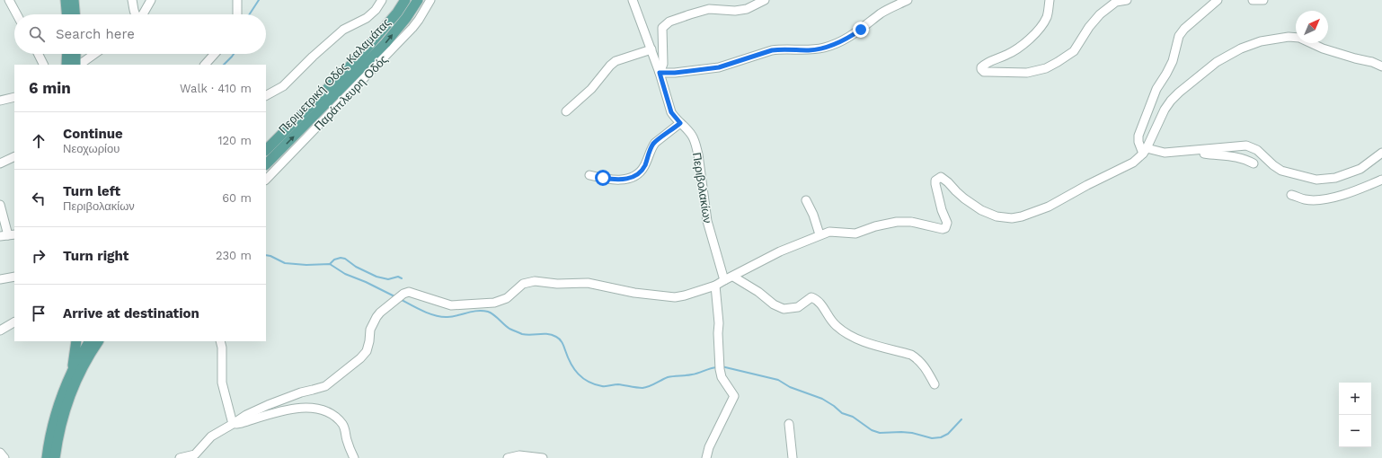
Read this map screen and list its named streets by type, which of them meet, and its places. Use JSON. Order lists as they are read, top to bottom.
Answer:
{
  "streets": {
    "main road": ["Περιμετρική Οδός Καλαμάτας"],
    "street": ["Παράπλευρη Οδός", "Περιβολακίων"]
  },
  "north": "top right",
  "page": {
    "search": "Search here",
    "heading": ["6 min", "Walk · 410 m"],
    "list": [
      ["Continue", "Νεοχωρίου", "120 m"],
      ["Turn left", "Περιβολακίων", "60 m"],
      ["Turn right", "230 m"],
      "Arrive at destination"
    ],
    "map_buttons": ["+", "−"]
  }
}
